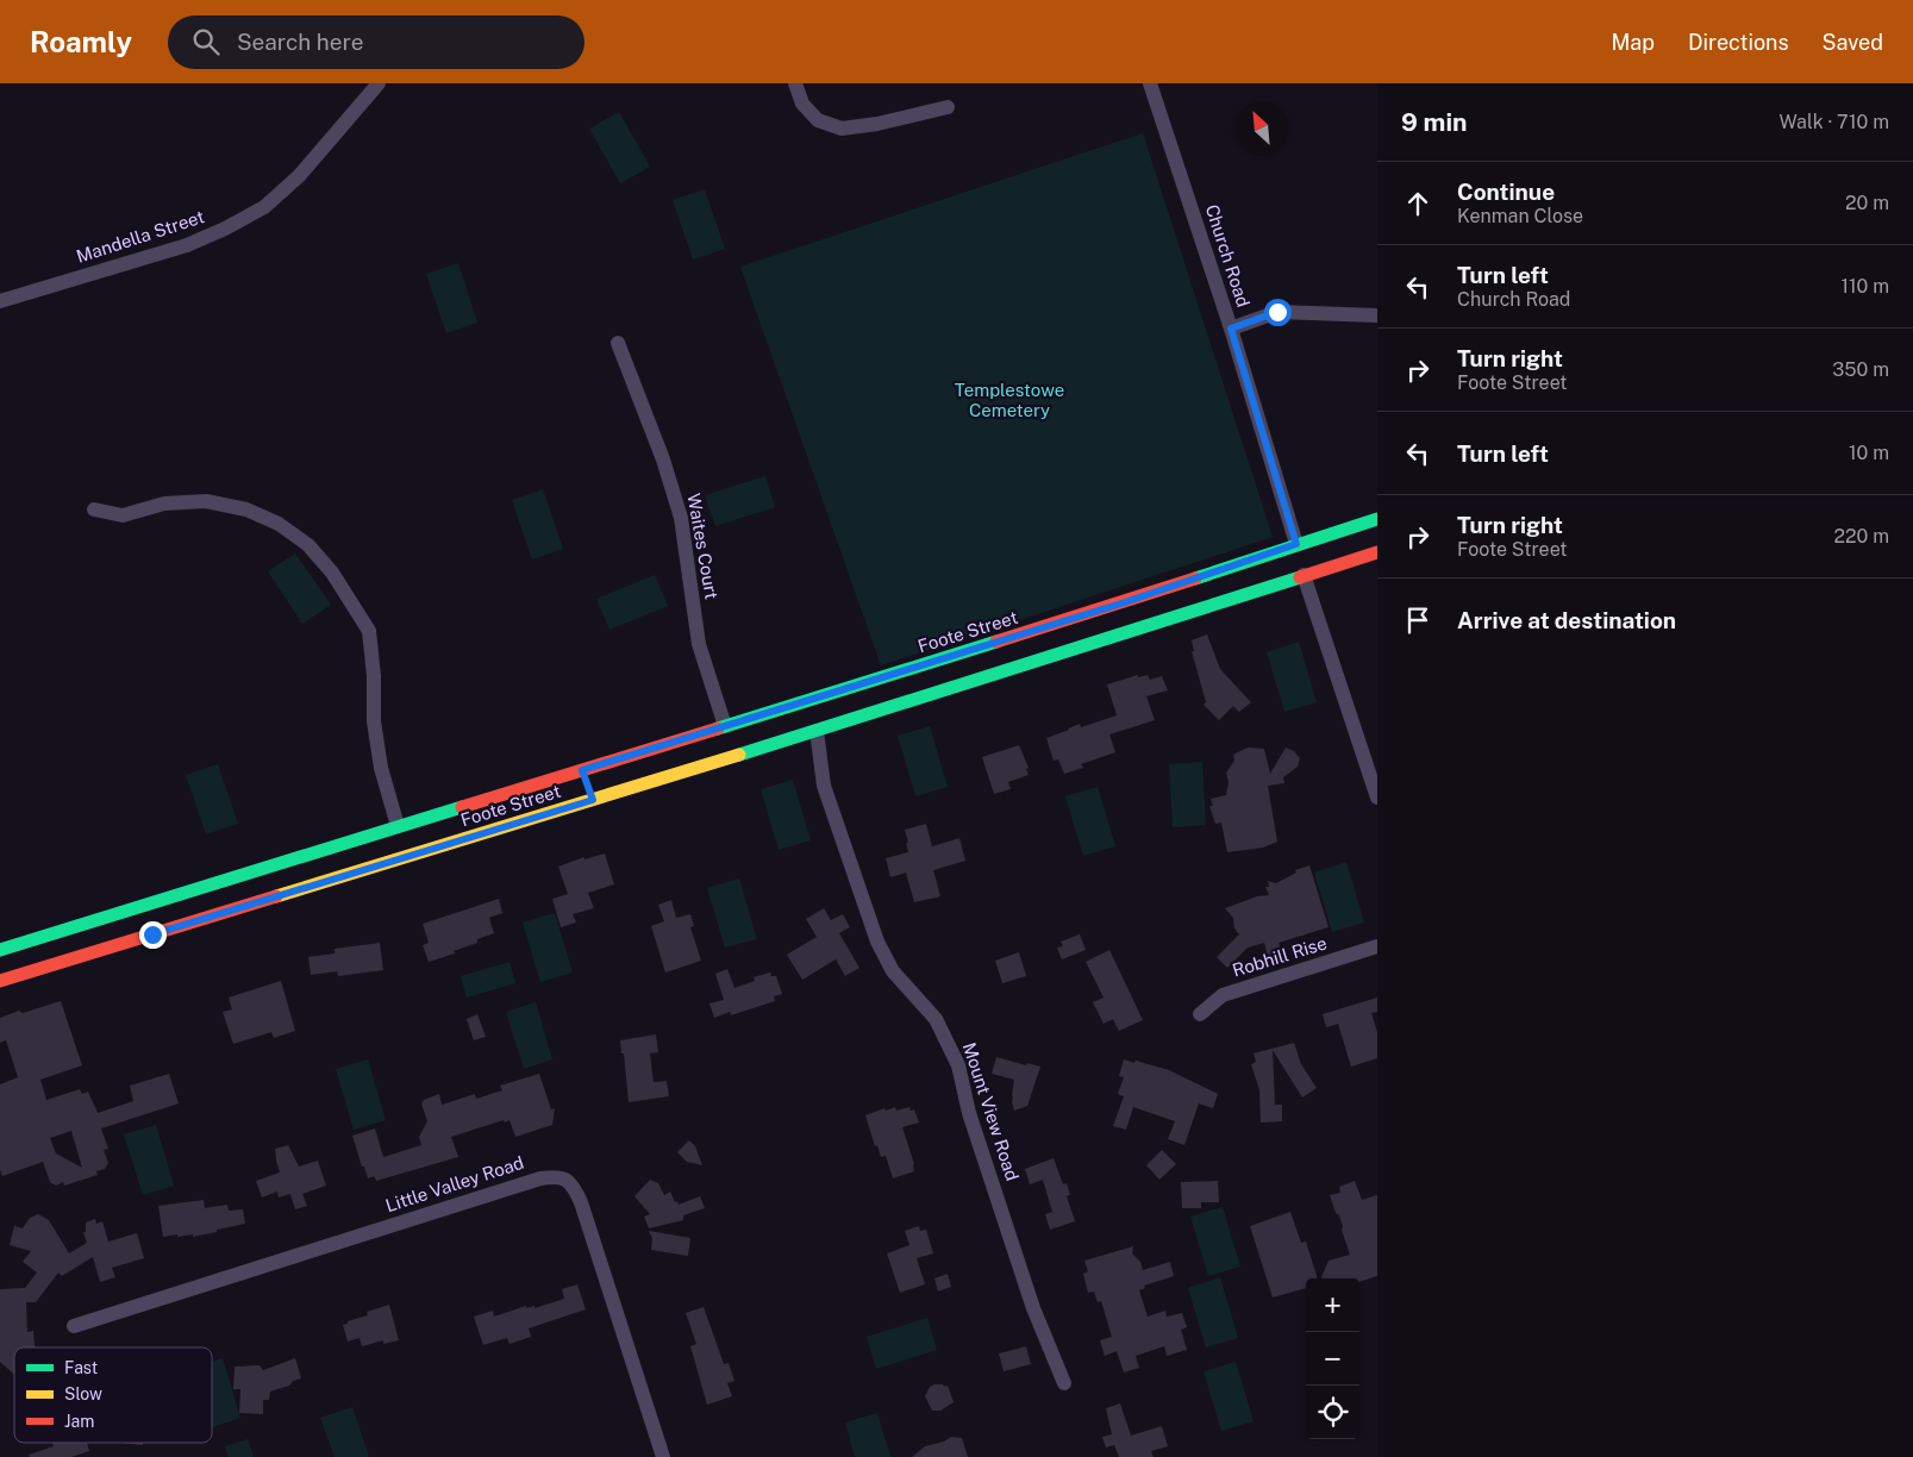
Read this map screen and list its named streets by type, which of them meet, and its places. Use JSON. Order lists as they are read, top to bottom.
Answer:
{
  "streets": {
    "main road": ["Foote Street"],
    "street": [
      "Mandella Street",
      "Church Road",
      "Waites Court",
      "Robhill Rise",
      "Mount View Road",
      "Little Valley Road"
    ]
  },
  "crossings": [
    ["Church Road", "Foote Street"],
    ["Waites Court", "Foote Street"],
    ["Foote Street", "Mount View Road"]
  ],
  "parks": ["Templestowe Cemetery"],
  "legend": ["Fast", "Slow", "Jam"],
  "north": "top left",
  "page": {
    "header": "Roamly",
    "search": "Search here",
    "nav": ["Map", "Directions", "Saved"],
    "heading": ["9 min", "Walk · 710 m"],
    "list": [
      ["Continue", "Kenman Close", "20 m"],
      ["Turn left", "Church Road", "110 m"],
      ["Turn right", "Foote Street", "350 m"],
      ["Turn left", "10 m"],
      ["Turn right", "Foote Street", "220 m"],
      "Arrive at destination"
    ],
    "map_buttons": ["+", "−"]
  }
}
